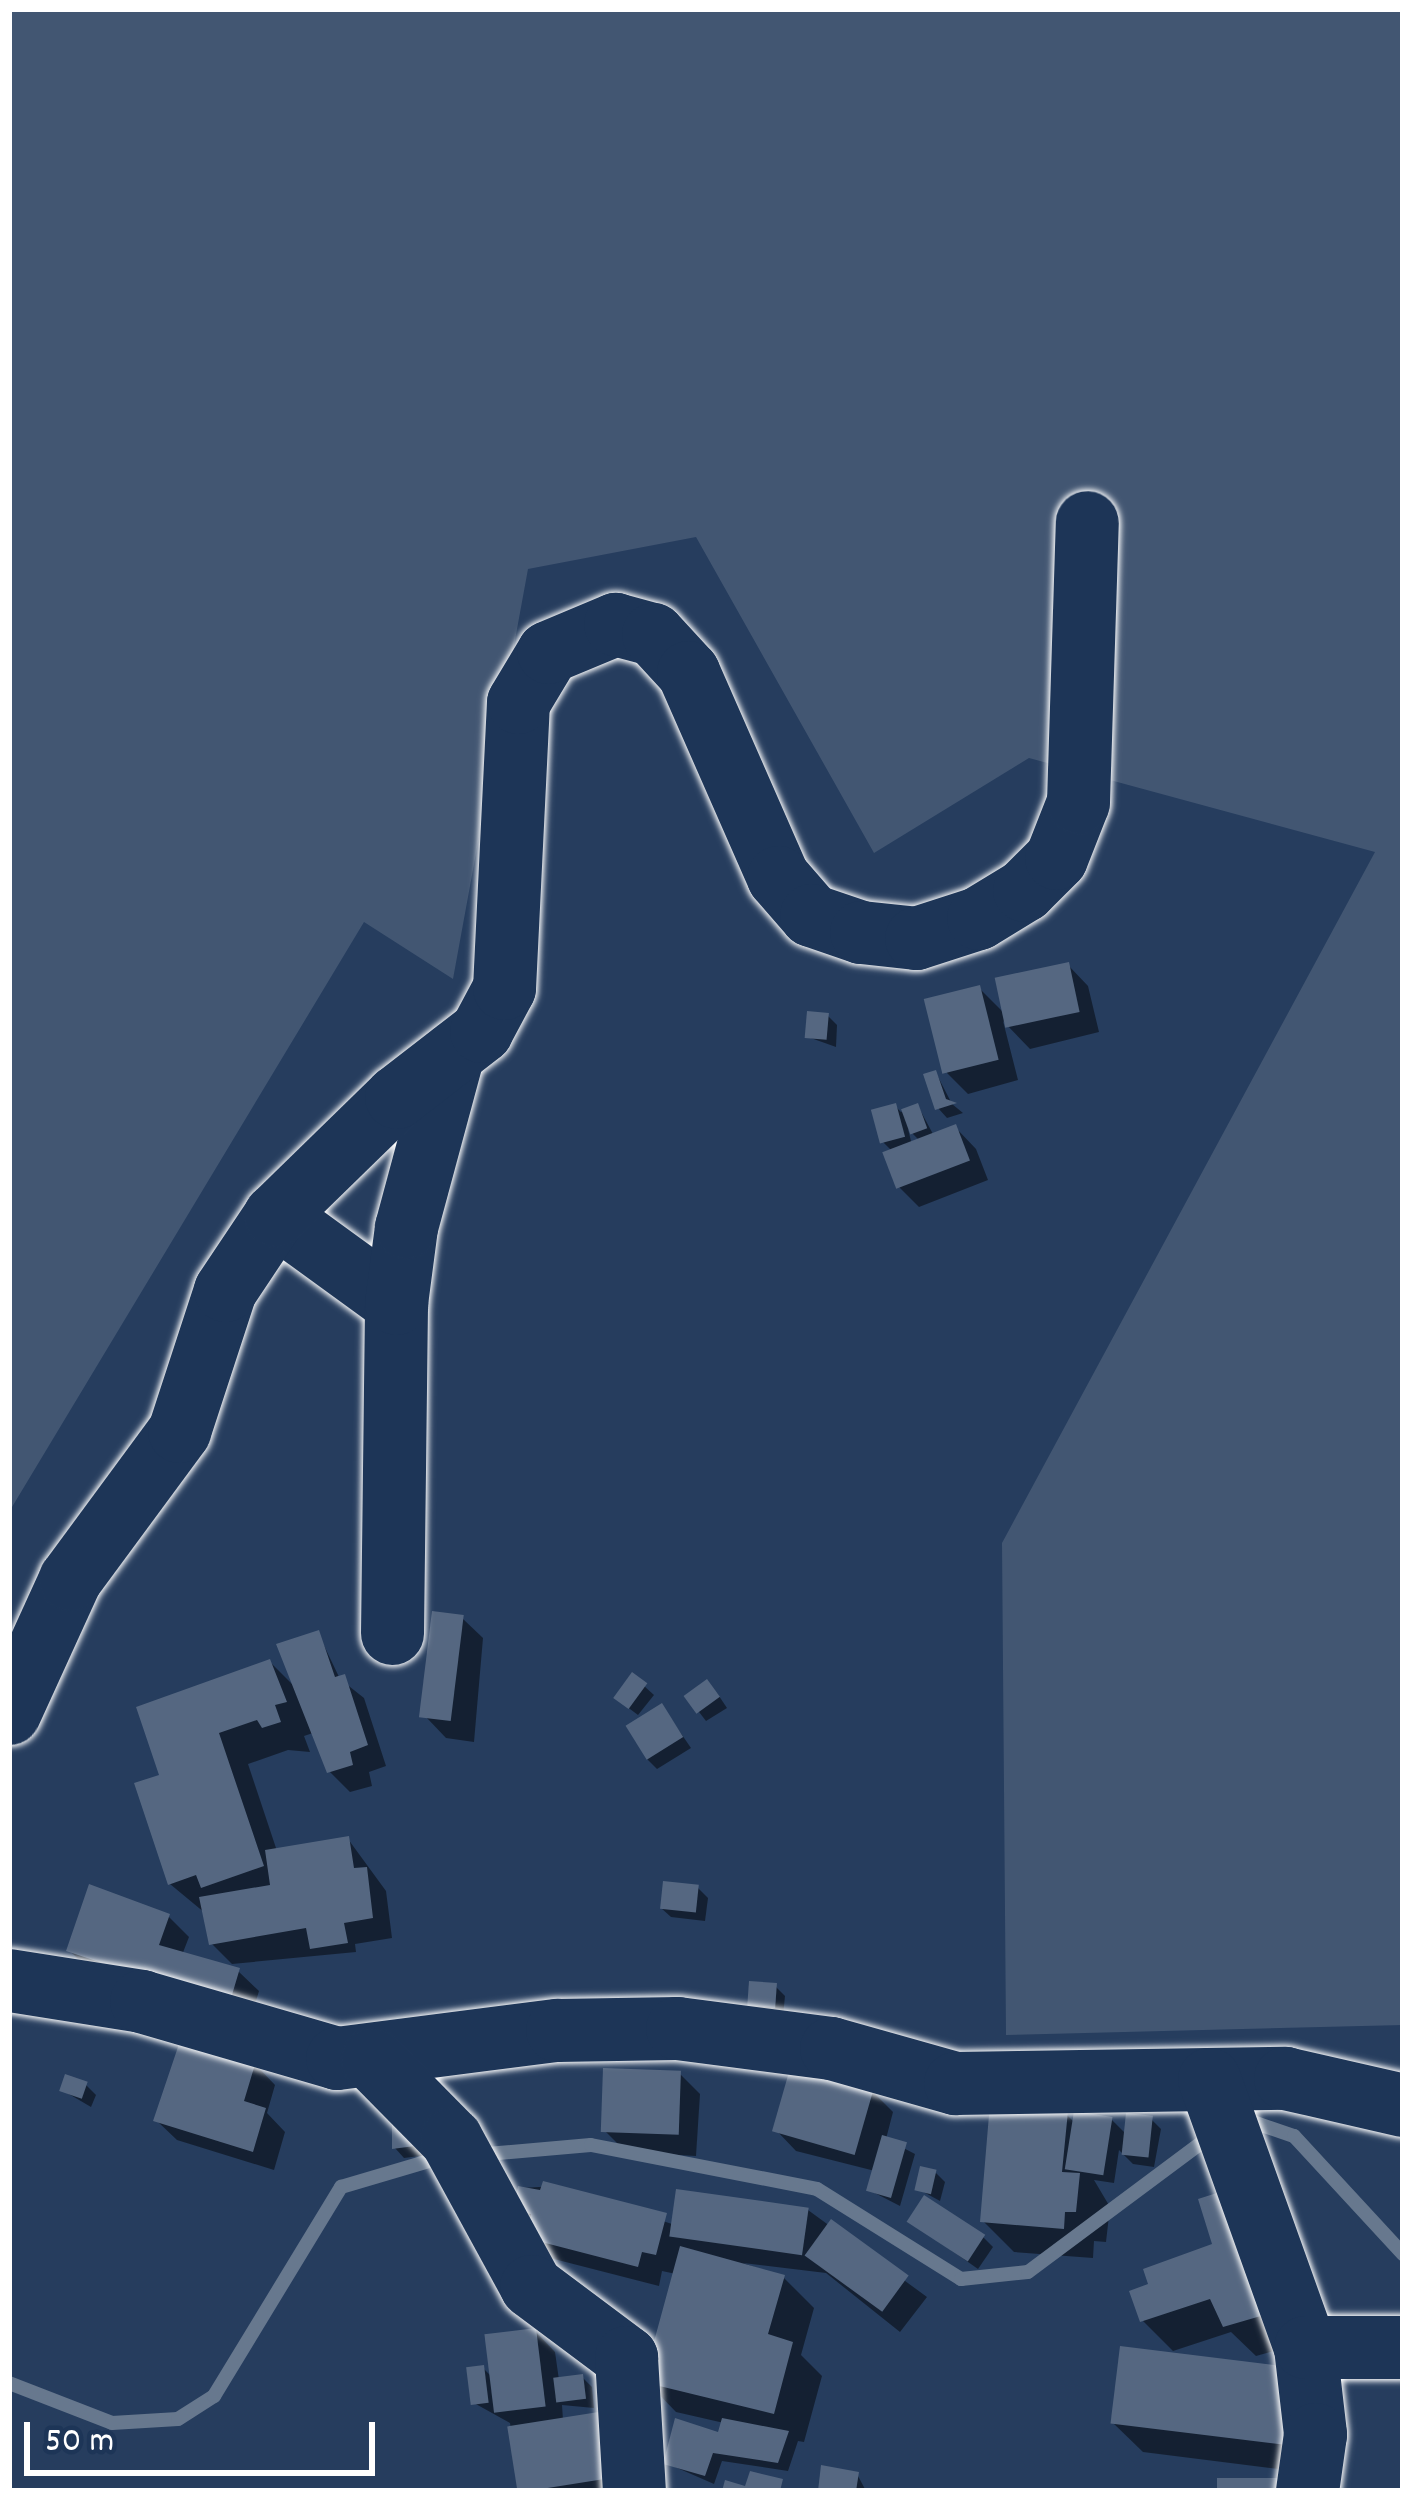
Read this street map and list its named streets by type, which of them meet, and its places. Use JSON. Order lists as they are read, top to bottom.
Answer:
{
  "scale_bar": "50 m"
}
